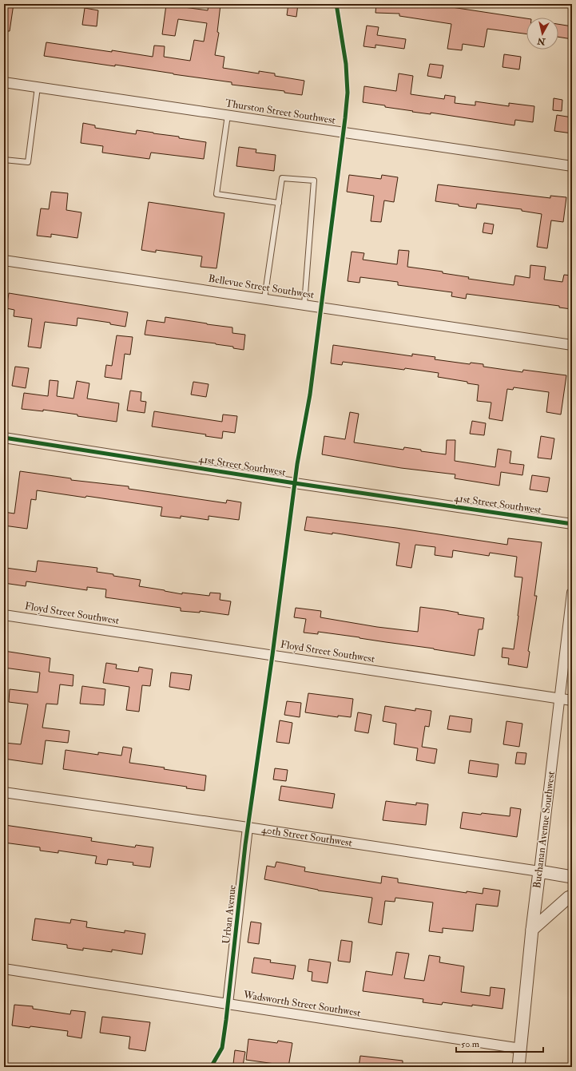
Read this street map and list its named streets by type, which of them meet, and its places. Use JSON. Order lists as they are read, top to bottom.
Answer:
{
  "streets": {
    "street": [
      "Thurston Street Southwest",
      "Bellevue Street Southwest",
      "41st Street Southwest",
      "Floyd Street Southwest",
      "Buchanan Avenue Southwest",
      "40th Street Southwest",
      "Urban Avenue",
      "Wadsworth Street Southwest"
    ]
  },
  "crossings": [
    ["Floyd Street Southwest", "Buchanan Avenue Southwest"],
    ["Buchanan Avenue Southwest", "40th Street Southwest"],
    ["Buchanan Avenue Southwest", "Wadsworth Street Southwest"],
    ["40th Street Southwest", "Urban Avenue"],
    ["Urban Avenue", "Wadsworth Street Southwest"]
  ],
  "scale_bar": "50 m",
  "north": "bottom"
}
